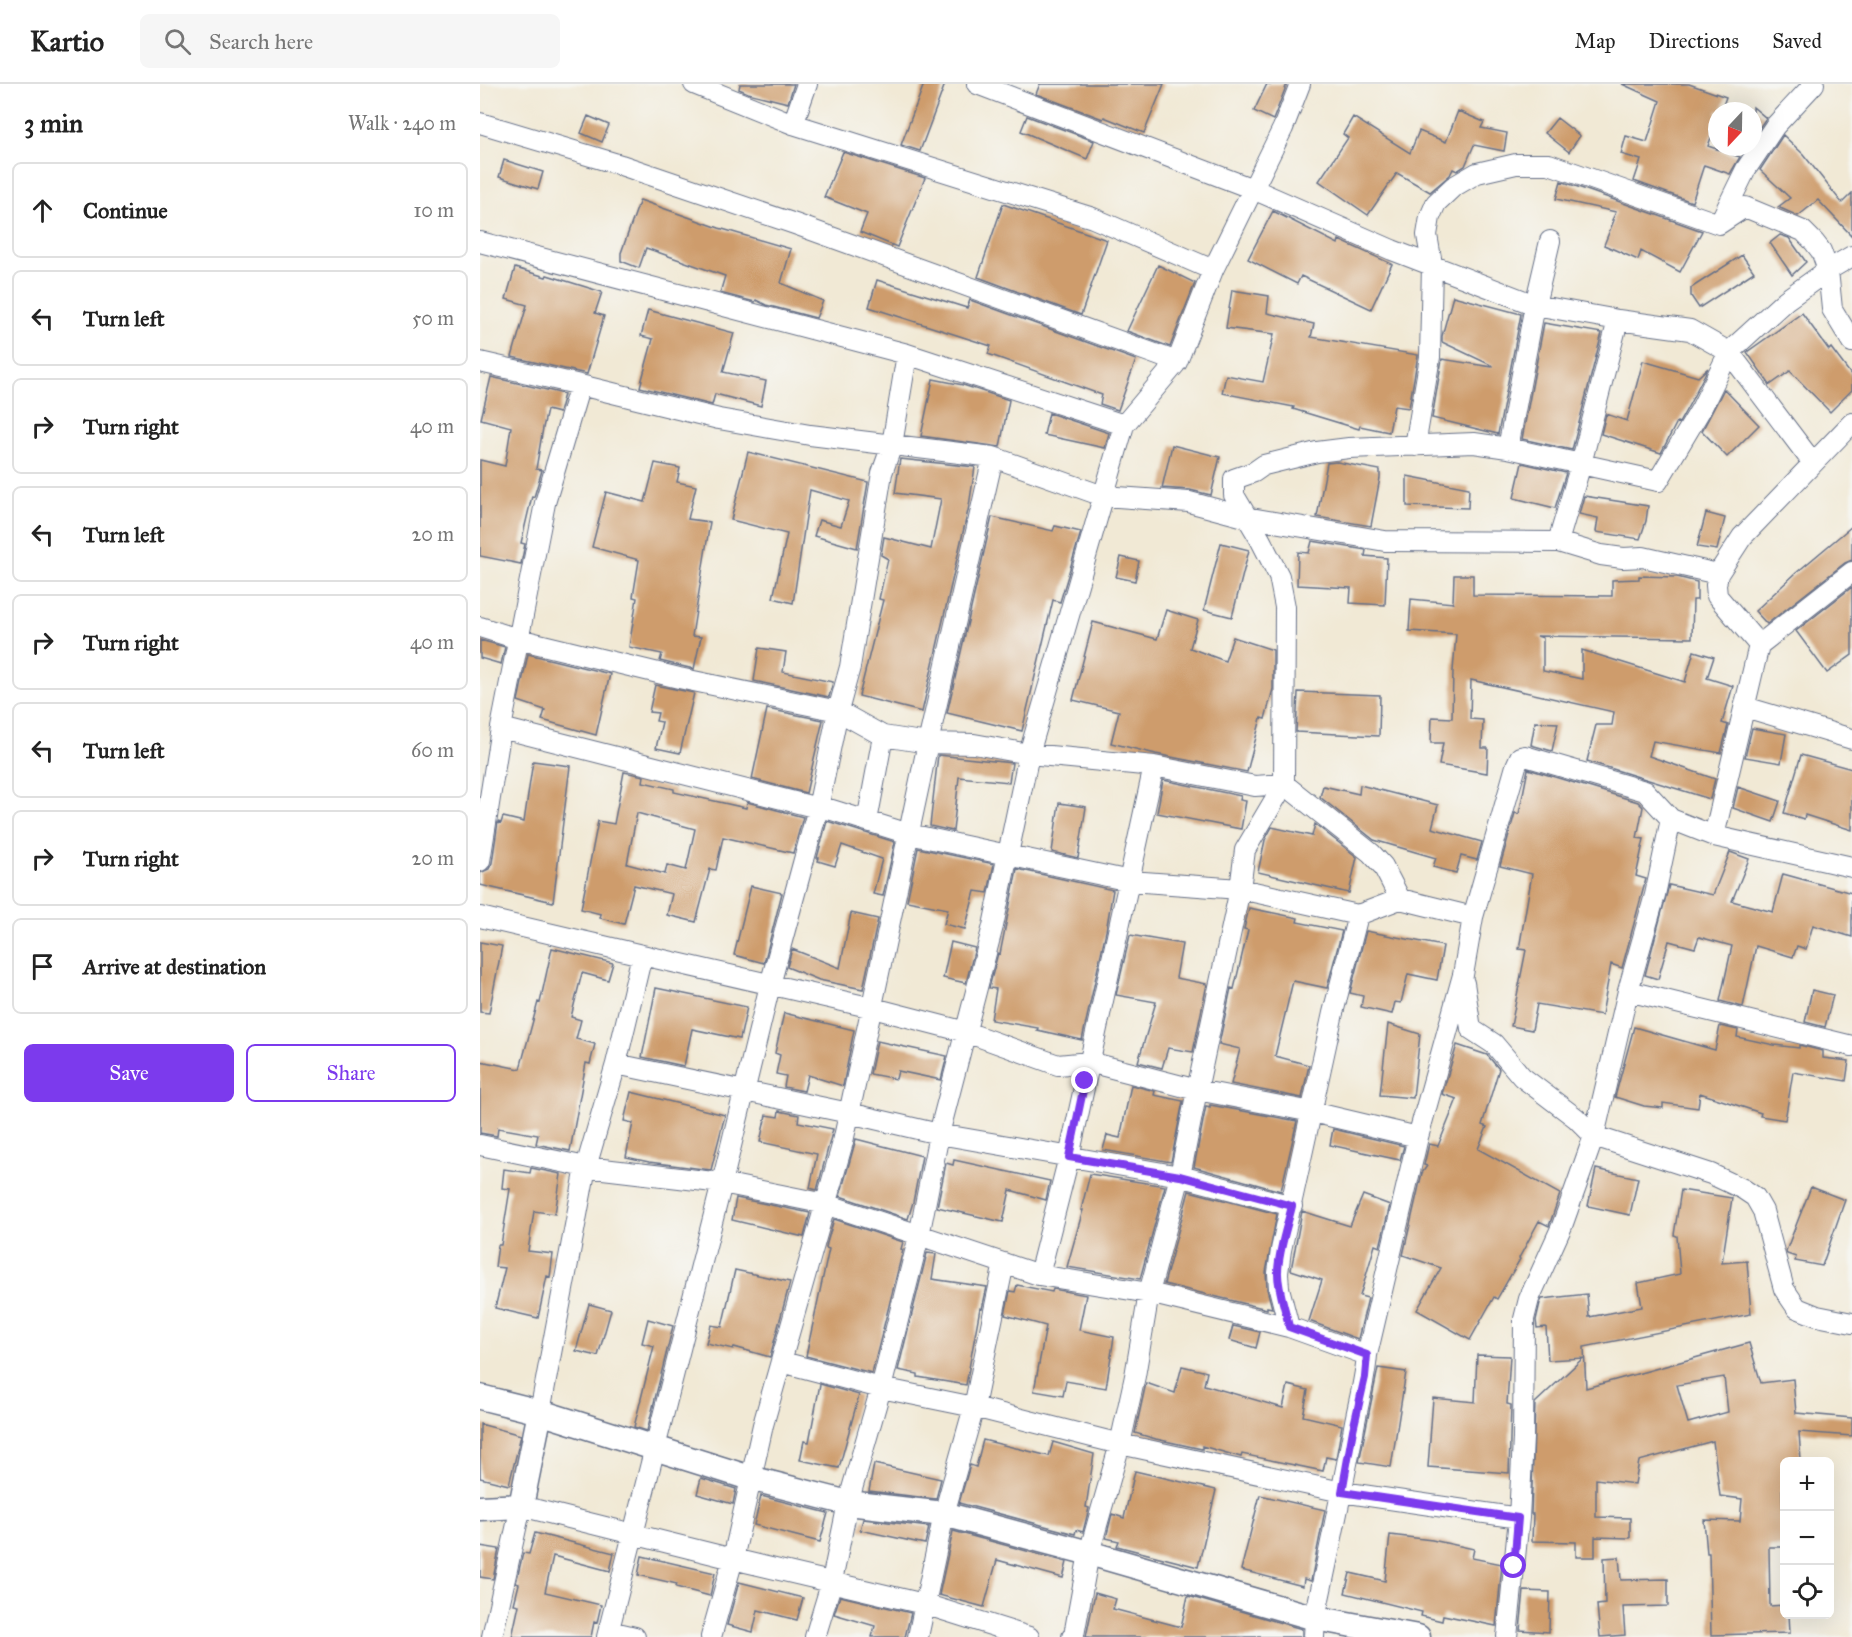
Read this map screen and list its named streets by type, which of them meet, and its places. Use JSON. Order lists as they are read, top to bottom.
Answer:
{
  "north": "bottom",
  "page": {
    "header": "Kartio",
    "search": "Search here",
    "nav": ["Map", "Directions", "Saved"],
    "heading": ["3 min", "Walk · 240 m"],
    "list": [
      ["Continue", "10 m"],
      ["Turn left", "50 m"],
      ["Turn right", "40 m"],
      ["Turn left", "20 m"],
      ["Turn right", "40 m"],
      ["Turn left", "60 m"],
      ["Turn right", "20 m"],
      "Arrive at destination"
    ],
    "buttons": ["Save", "Share"],
    "map_buttons": ["+", "−"]
  }
}
